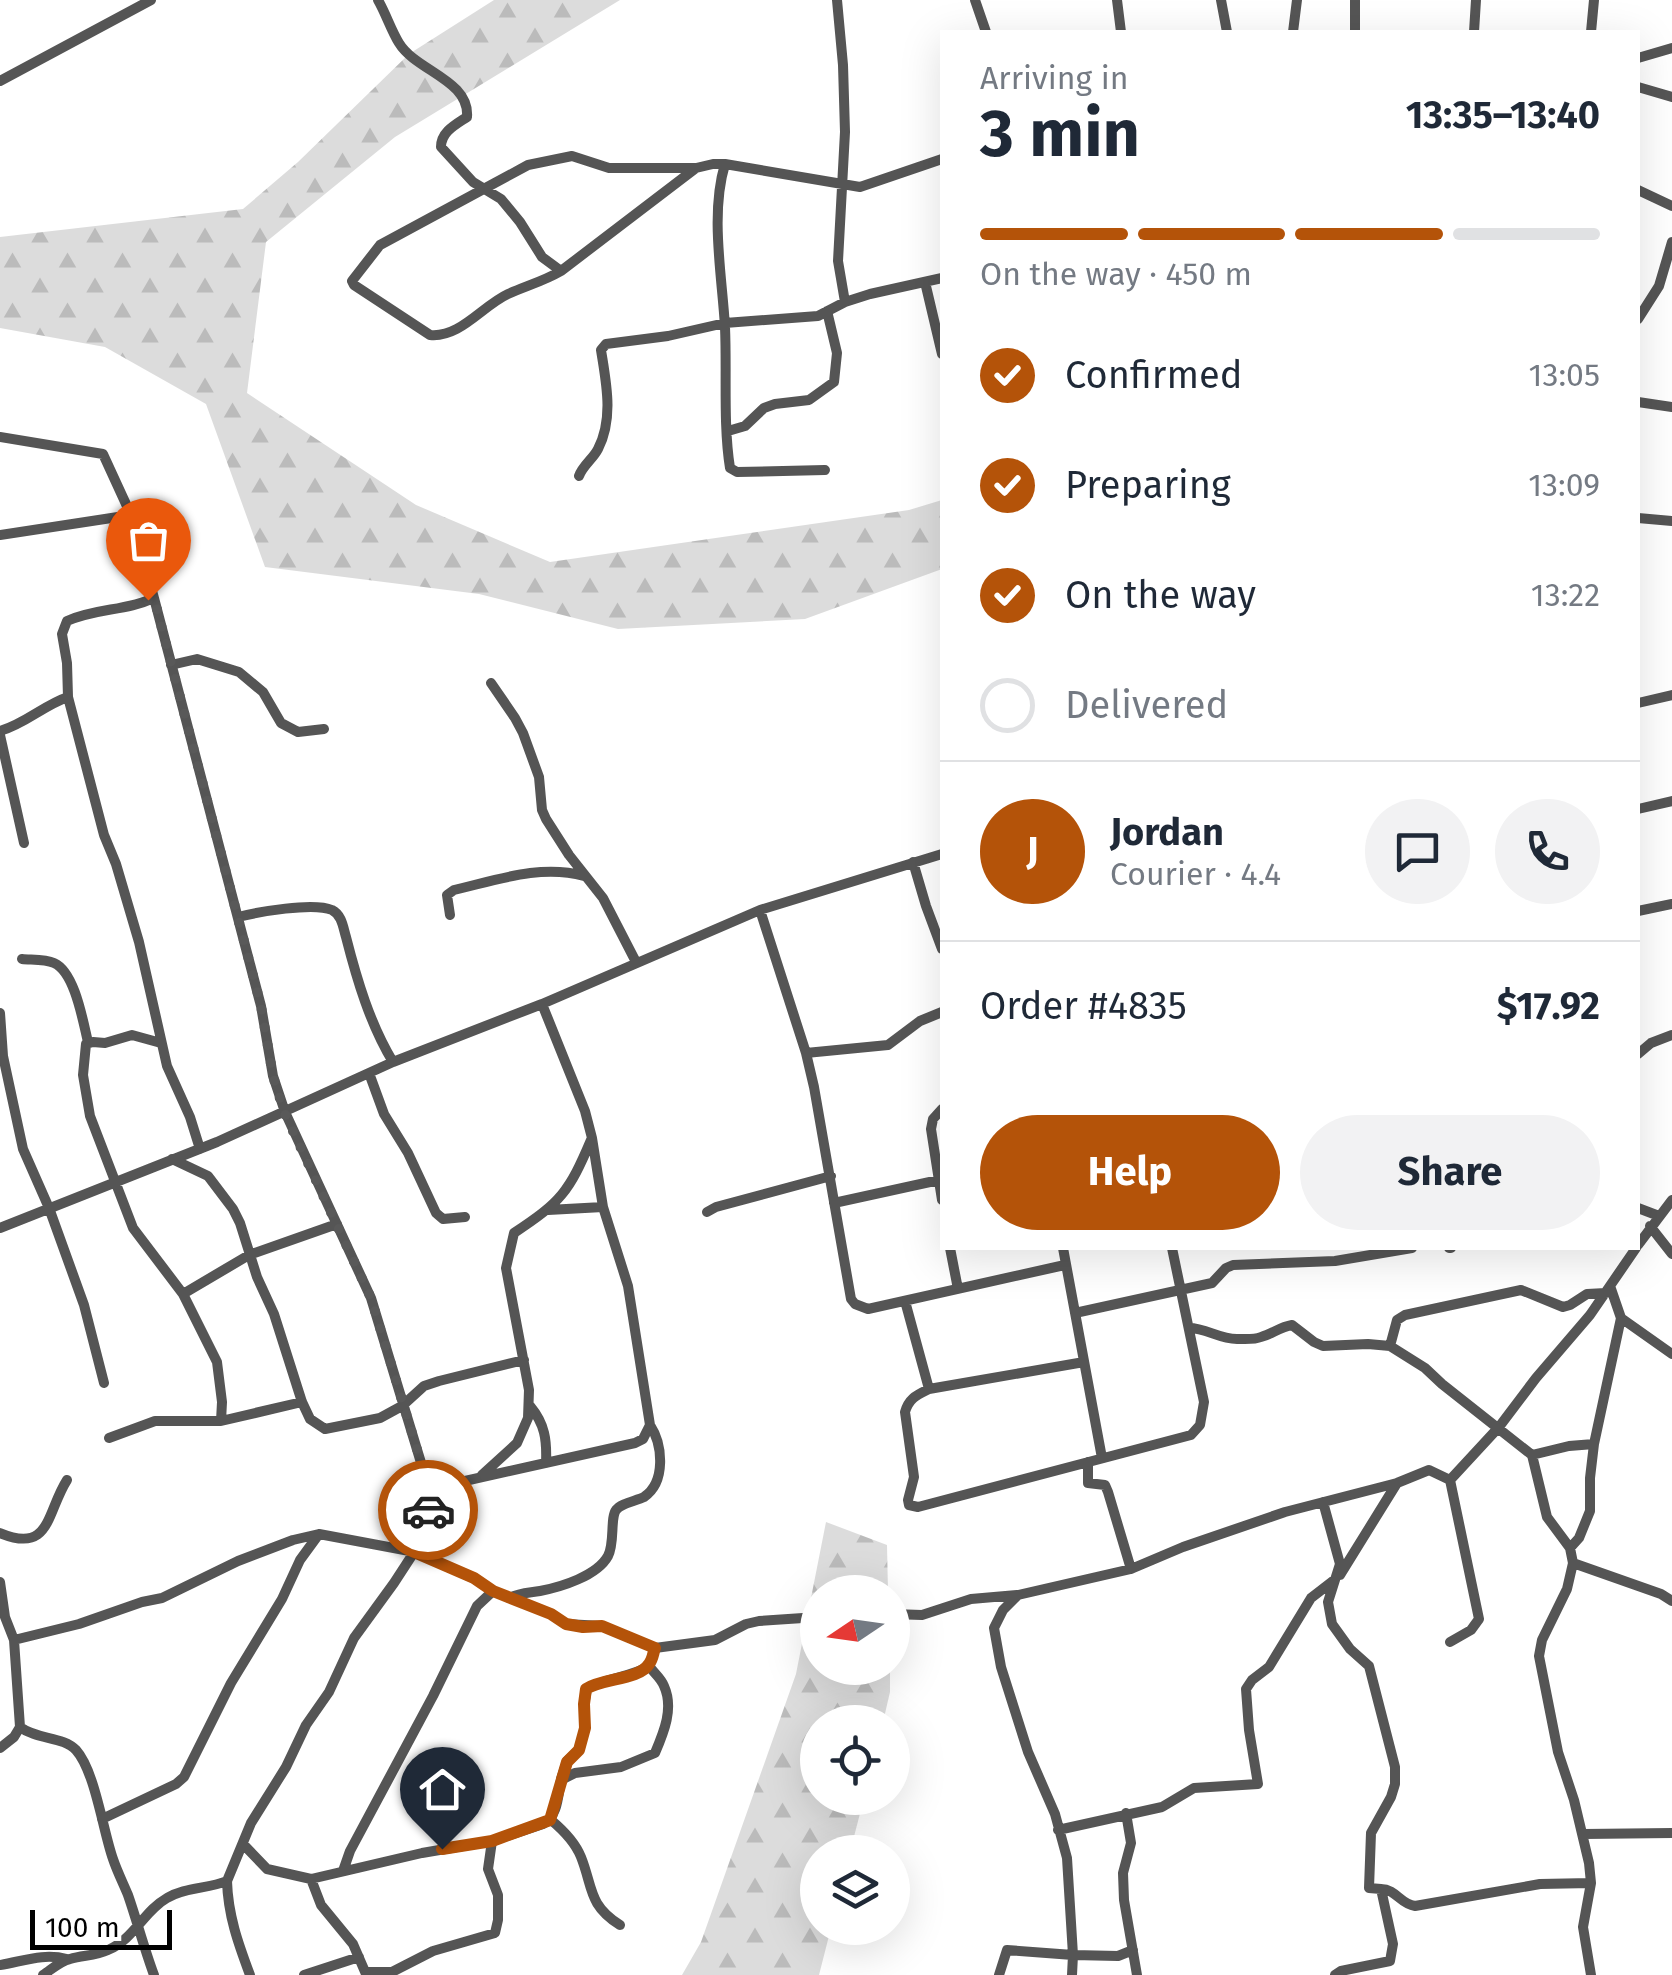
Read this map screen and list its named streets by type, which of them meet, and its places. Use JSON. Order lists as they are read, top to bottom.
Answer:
{
  "scale_bar": "100 m",
  "north": "left",
  "page": {
    "heading": ["3 min", "Arriving in", "13:35–13:40"],
    "panel": [
      "Jordan",
      "Courier · 4.4",
      "Order #4835",
      "$17.92"
    ],
    "bar": "On the way · 450 m",
    "list": [
      ["Confirmed", "13:05"],
      ["Preparing", "13:09"],
      ["On the way", "13:22"],
      "Delivered"
    ],
    "round": "J",
    "buttons": ["Help", "Share"],
    "scale": "100 m"
  }
}
